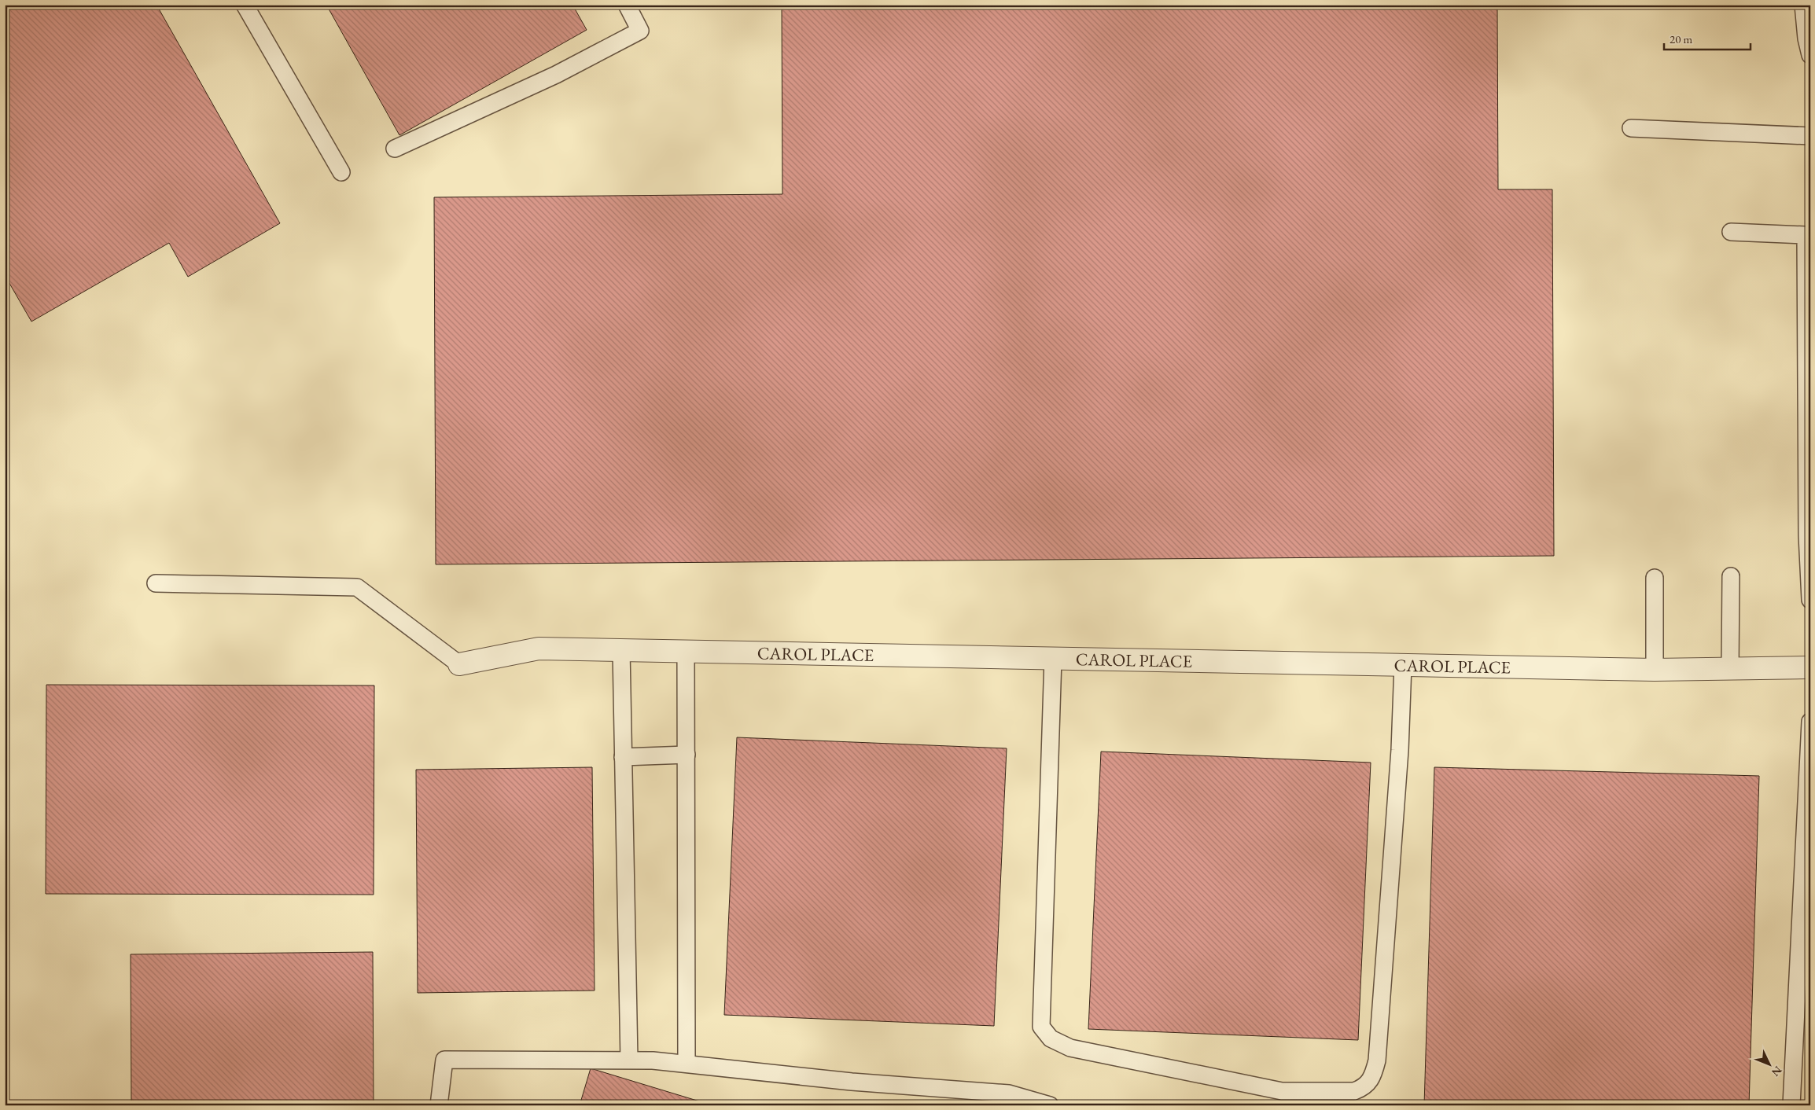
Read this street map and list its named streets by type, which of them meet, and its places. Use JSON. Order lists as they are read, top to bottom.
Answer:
{
  "streets": {
    "street": ["CAROL PLACE"]
  },
  "scale_bar": "20 m",
  "north": "bottom right"
}
